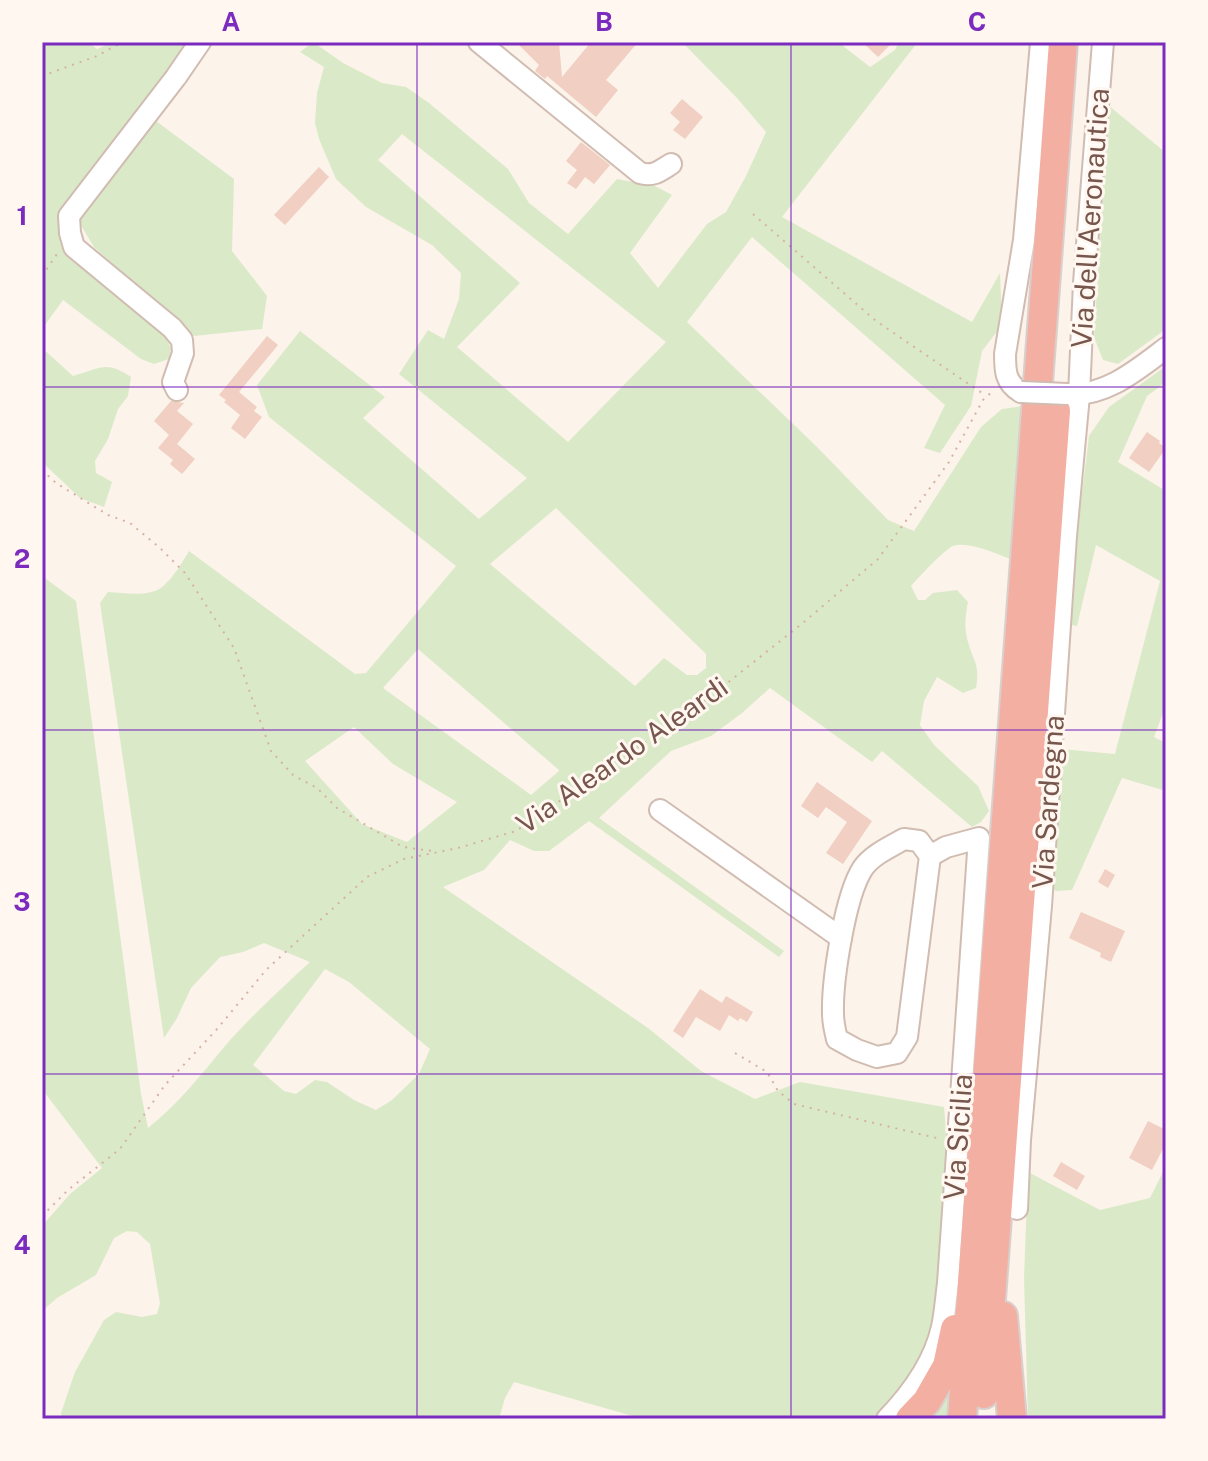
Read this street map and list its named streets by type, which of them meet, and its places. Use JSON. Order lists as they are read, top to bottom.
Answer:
{
  "streets": {
    "street": ["Via dell'Aeronautica", "Via Sardegna", "Via Sicilia"],
    "path": ["Via Aleardo Aleardi"]
  },
  "crossings": [
    ["Via dell'Aeronautica", "Via Sardegna"]
  ],
  "grid": {
    "columns": ["A", "B", "C"],
    "rows": [
      "1",
      "2",
      "3",
      "4"
    ]
  }
}
